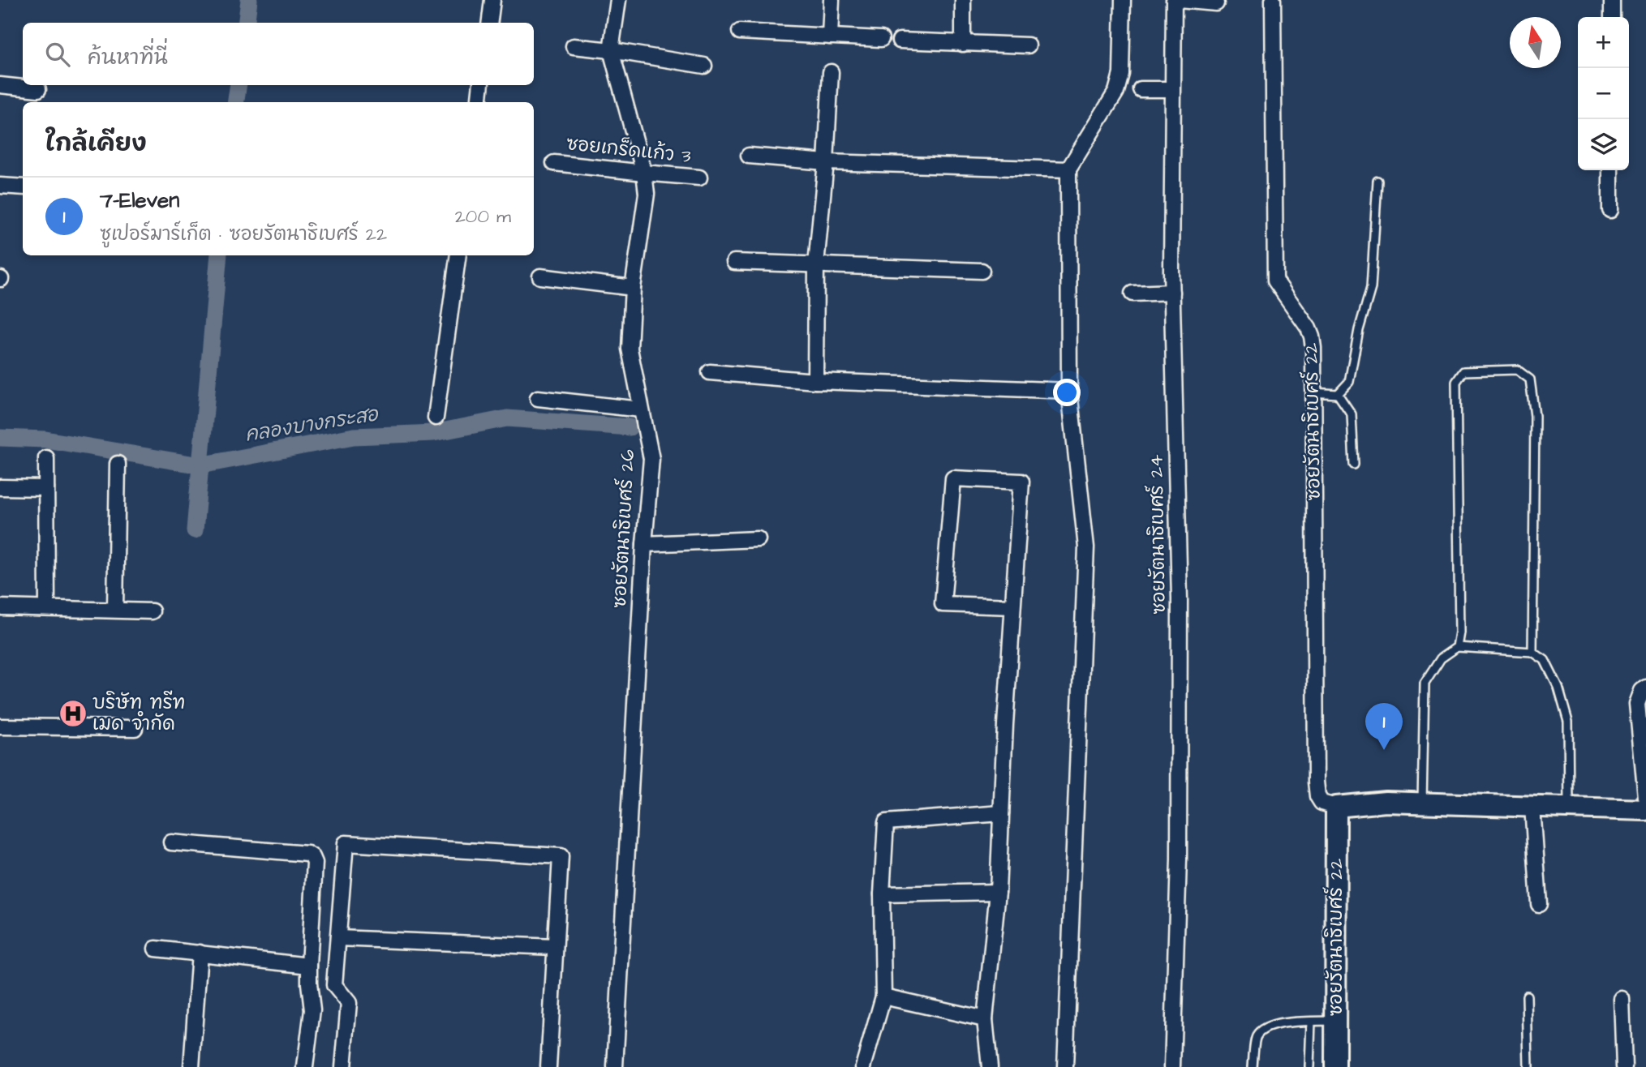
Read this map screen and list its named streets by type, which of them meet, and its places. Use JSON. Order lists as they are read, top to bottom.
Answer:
{
  "streets": {
    "street": [
      "ซอยเกร็ดแก้ว 3",
      "ซอยรัตนาธิเบศร์ 22",
      "ซอยรัตนาธิเบศร์ 26",
      "ซอยรัตนาธิเบศร์ 24"
    ]
  },
  "crossings": [
    ["ซอยเกร็ดแก้ว 3", "ซอยรัตนาธิเบศร์ 26"]
  ],
  "water": ["คลองบางกระสอ"],
  "places": {
    "hospital": ["บริษัท ทรีท เมด จำกัด"]
  },
  "north": "top",
  "page": {
    "map_buttons": ["+", "−"],
    "search": "ค้นหาที่นี่",
    "heading": "ใกล้เคียง",
    "list": [
      {
        "mark": "1",
        "name": "7-Eleven",
        "note": "ซูเปอร์มาร์เก็ต · ซอยรัตนาธิเบศร์ 22",
        "value": "200 m"
      }
    ],
    "pins": "1"
  }
}
